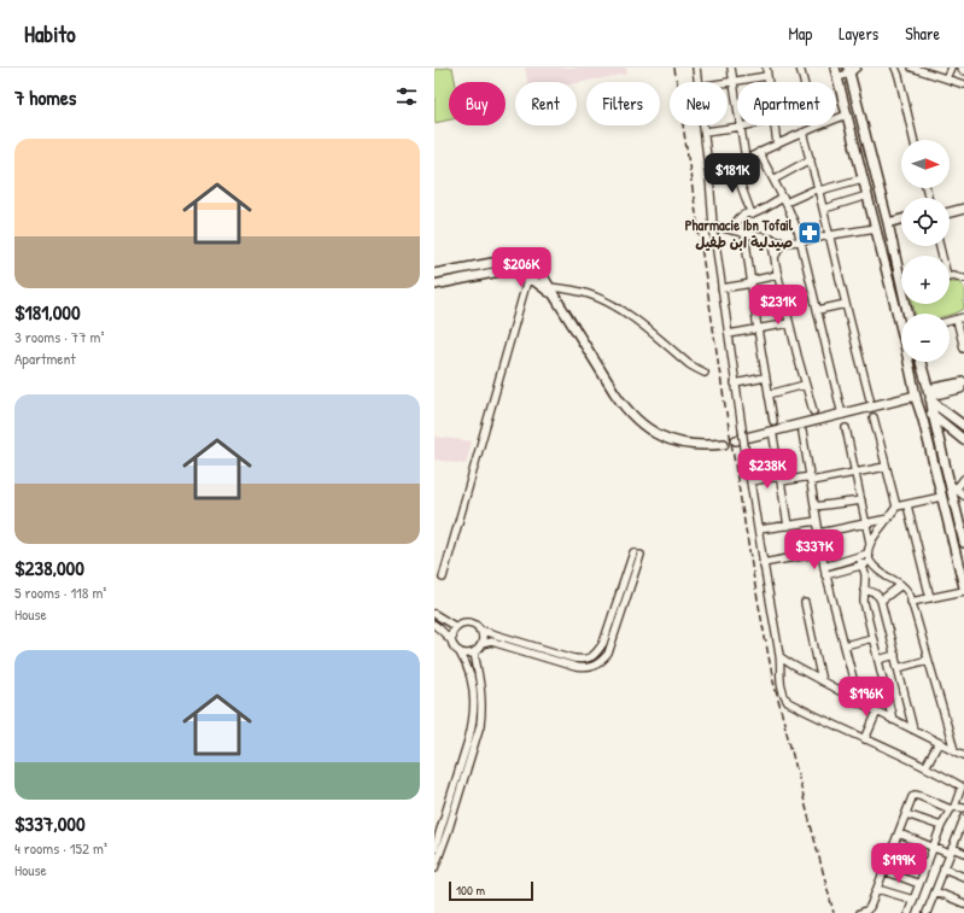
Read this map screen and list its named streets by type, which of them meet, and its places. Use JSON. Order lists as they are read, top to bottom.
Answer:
{
  "places": {
    "pharmacy": ["Pharmacie Ibn Tofail صيدلية ابن طفيل"]
  },
  "scale_bar": "100 m",
  "north": "right",
  "page": {
    "header": "Habito",
    "nav": ["Map", "Layers", "Share"],
    "heading": "7 homes",
    "chip": [
      "Buy",
      "Rent",
      "Filters",
      "New",
      "Apartment"
    ],
    "list": [
      {
        "name": "$181,000",
        "note": "3 rooms · 77 m² · Apartment"
      },
      {
        "name": "$238,000",
        "note": "5 rooms · 118 m² · House"
      },
      {
        "name": "$337,000",
        "note": "4 rooms · 152 m² · House"
      }
    ],
    "map_buttons": ["+", "−"],
    "price": [
      "$181K",
      "$206K",
      "$231K",
      "$238K",
      "$337K",
      "$196K",
      "$199K"
    ],
    "scale": "100 m"
  }
}
